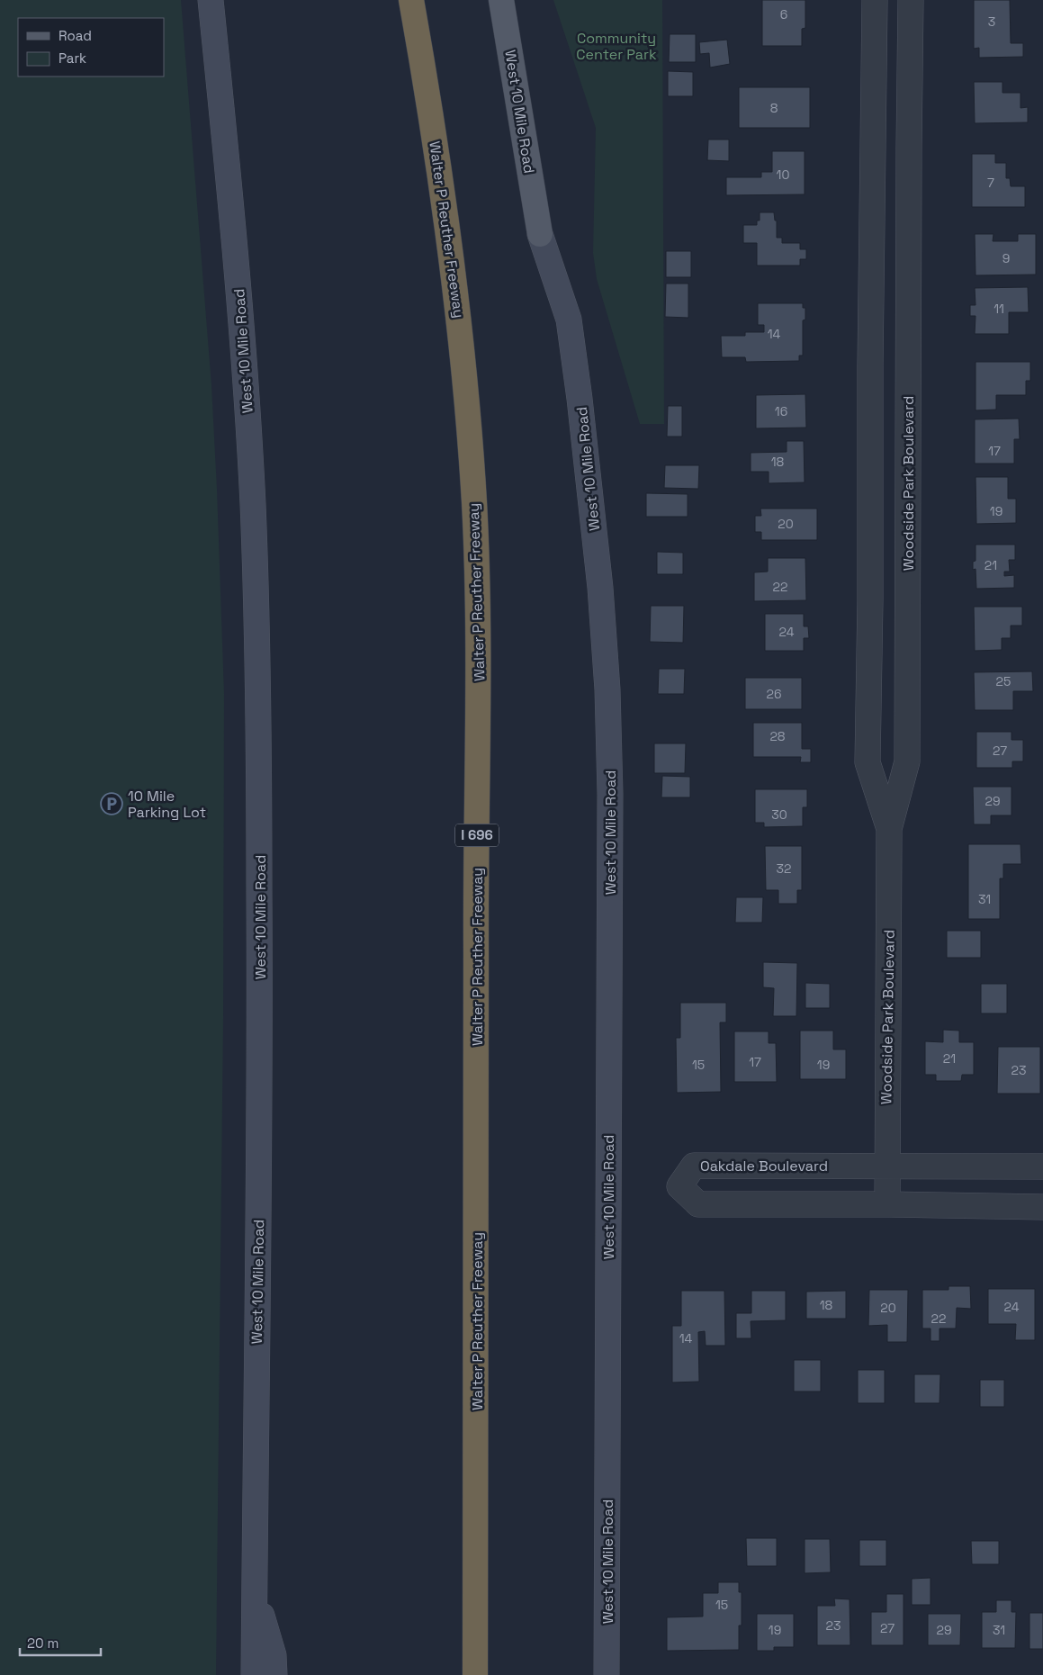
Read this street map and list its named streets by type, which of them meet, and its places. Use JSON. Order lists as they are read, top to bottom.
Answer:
{
  "streets": {
    "highway": ["Walter P Reuther Freeway", "I 696"],
    "main road": ["West 10 Mile Road"],
    "street": ["Woodside Park Boulevard", "Oakdale Boulevard"]
  },
  "crossings": [
    ["Woodside Park Boulevard", "Oakdale Boulevard"]
  ],
  "parks": ["Community Center Park"],
  "places": {
    "parking": ["10 Mile Parking Lot"]
  },
  "house_numbers": [
    "6",
    "3",
    "8",
    "10",
    "7",
    "9",
    "11",
    "14",
    "16",
    "17",
    "18",
    "19",
    "20",
    "21",
    "22",
    "24",
    "25",
    "26",
    "28",
    "27",
    "29",
    "30",
    "32",
    "31",
    "21",
    "17",
    "15",
    "19",
    "23",
    "18",
    "24",
    "20",
    "22",
    "14",
    "15",
    "23",
    "27",
    "19",
    "29",
    "31"
  ],
  "legend": ["Road", "Park"],
  "scale_bar": "20 m"
}
